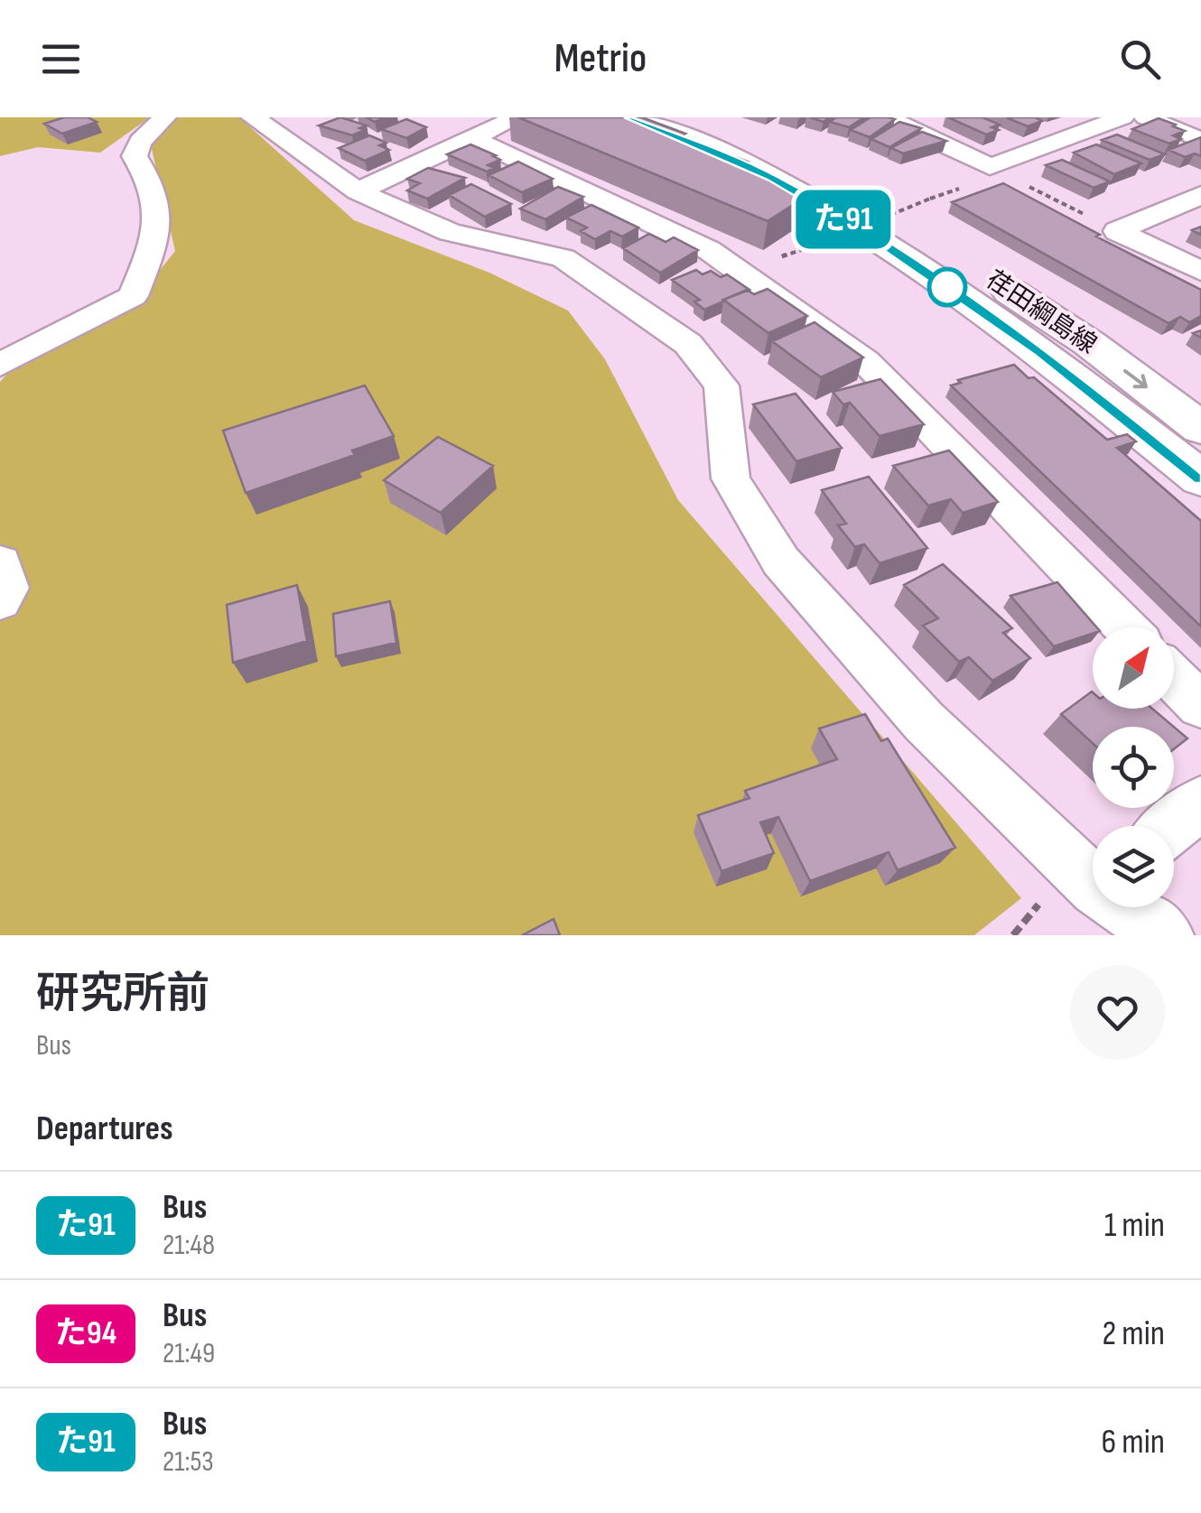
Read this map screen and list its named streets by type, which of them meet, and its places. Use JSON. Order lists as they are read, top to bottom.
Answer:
{
  "streets": {
    "main road": ["荏田綱島線"]
  },
  "lines": ["bus line た91"],
  "north": "top right",
  "page": {
    "header": "Metrio",
    "on_map": "た91",
    "heading": [
      ["研究所前", "Bus"],
      "Departures"
    ],
    "list": [
      {
        "mark": "た91",
        "name": "Bus",
        "note": "21:48",
        "value": "1 min"
      },
      {
        "mark": "た94",
        "name": "Bus",
        "note": "21:49",
        "value": "2 min"
      },
      {
        "mark": "た91",
        "name": "Bus",
        "note": "21:53",
        "value": "6 min"
      }
    ]
  }
}
